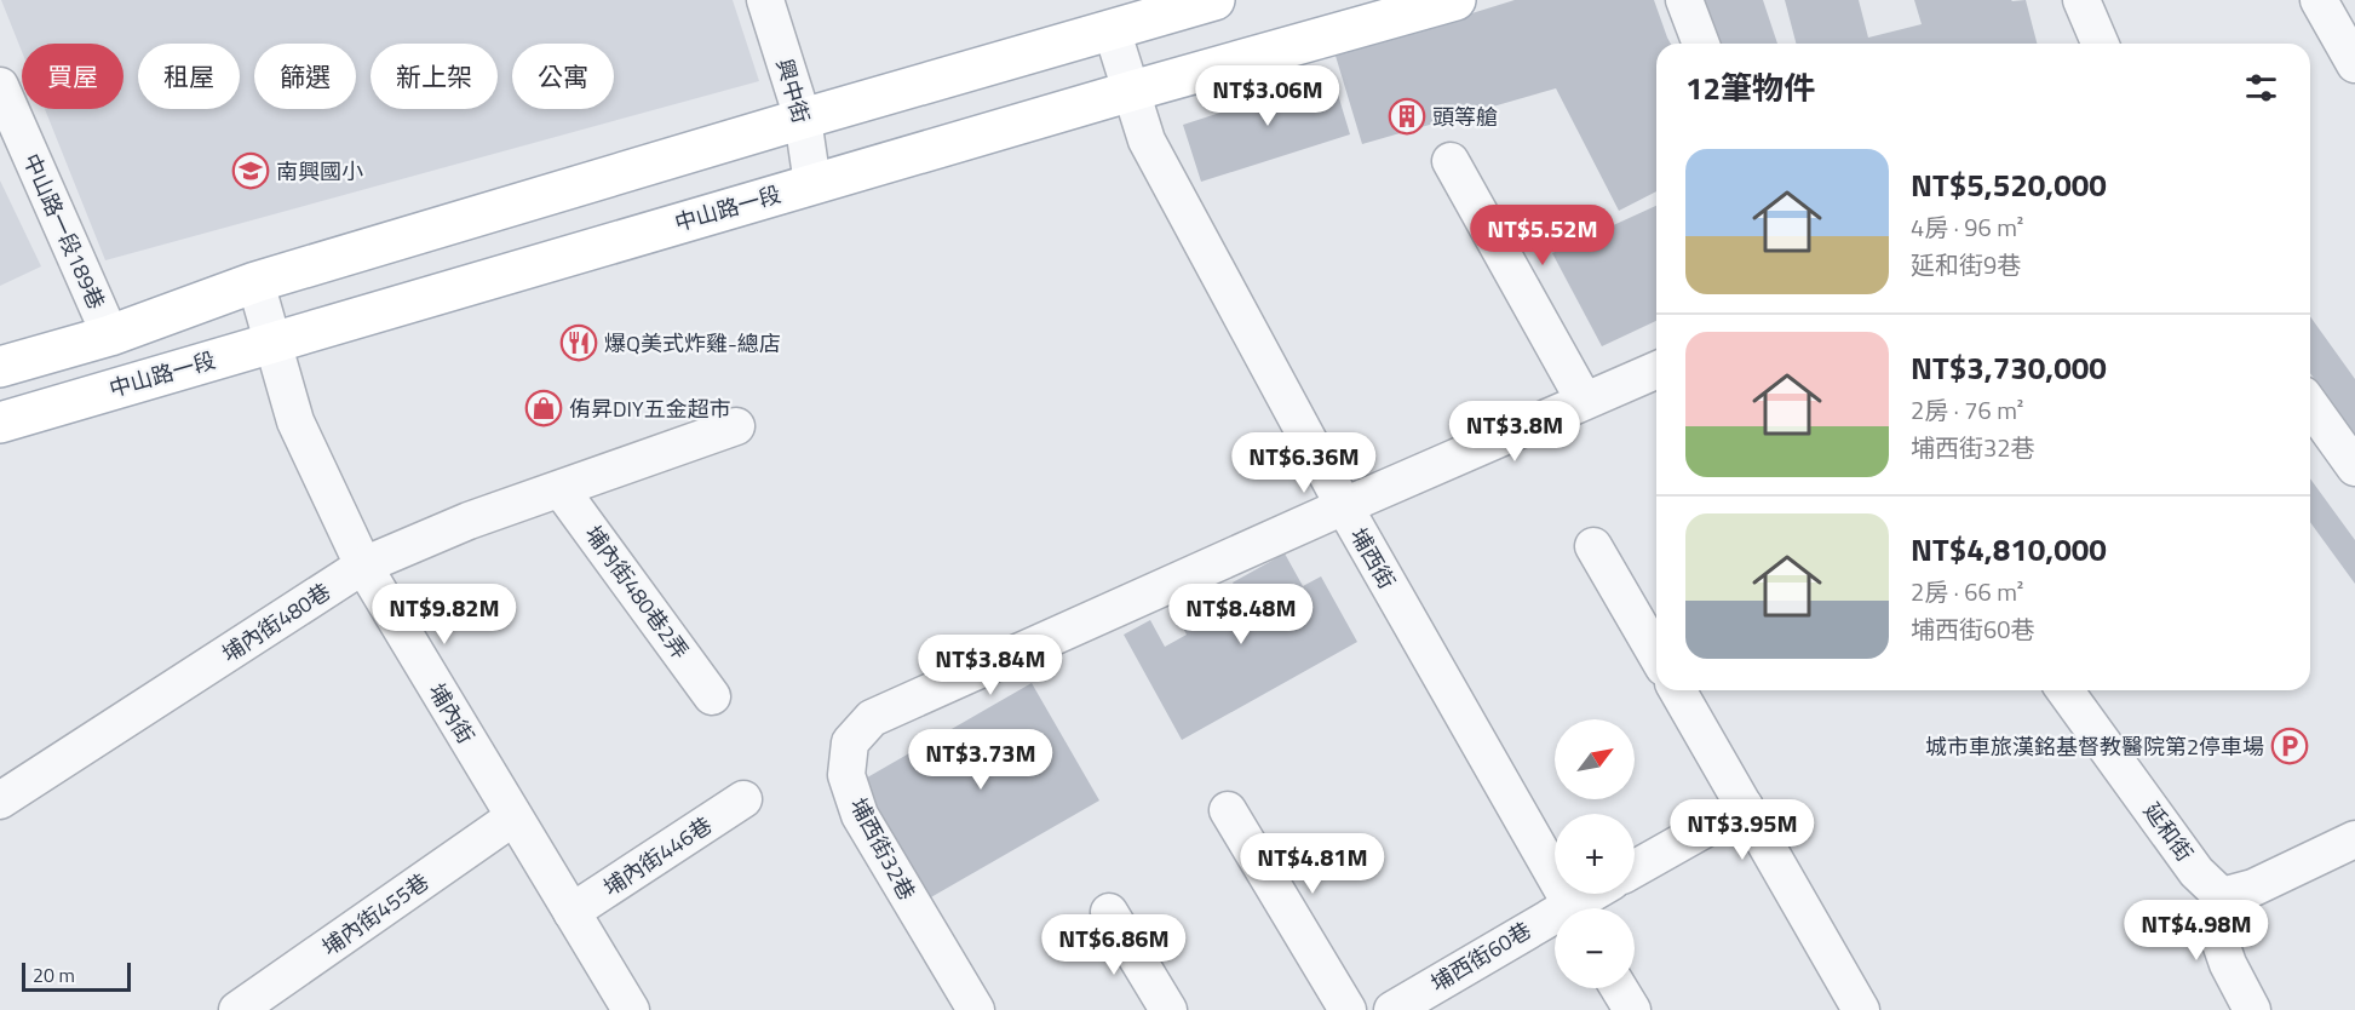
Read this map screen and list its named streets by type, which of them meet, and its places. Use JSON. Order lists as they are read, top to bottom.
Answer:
{
  "streets": {
    "main road": ["中山路一段"],
    "street": [
      "興中街",
      "中山路一段189巷",
      "埔西街",
      "埔內街480巷2弄",
      "埔內街480巷",
      "埔內街",
      "延和街",
      "埔西街32巷",
      "埔內街446巷",
      "埔內街455巷",
      "埔西街60巷"
    ]
  },
  "crossings": [
    ["興中街", "中山路一段"],
    ["中山路一段", "埔西街"],
    ["中山路一段", "埔內街"],
    ["埔西街", "埔西街32巷"],
    ["埔內街480巷2弄", "埔內街480巷"],
    ["埔內街480巷", "埔內街"],
    ["埔內街", "埔內街446巷"],
    ["埔內街", "埔內街455巷"]
  ],
  "places": {
    "building": ["頭等艙"],
    "school or university": ["南興國小"],
    "restaurant": ["爆Q美式炸雞-總店"],
    "shop": ["侑昇DIY五金超市"],
    "parking": ["城市車旅漢銘基督教醫院第2停車場"]
  },
  "scale_bar": "20 m",
  "north": "top right",
  "page": {
    "chip": [
      "買屋",
      "租屋",
      "篩選",
      "新上架",
      "公寓"
    ],
    "heading": "12筆物件",
    "price": [
      "NT$3.06M",
      "NT$5.52M",
      "NT$3.8M",
      "NT$6.36M",
      "NT$9.82M",
      "NT$8.48M",
      "NT$3.84M",
      "NT$3.73M",
      "NT$3.95M",
      "NT$4.81M",
      "NT$4.98M",
      "NT$6.86M"
    ],
    "list": [
      {
        "name": "NT$5,520,000",
        "note": "4房 · 96 m² · 延和街9巷"
      },
      {
        "name": "NT$3,730,000",
        "note": "2房 · 76 m² · 埔西街32巷"
      },
      {
        "name": "NT$4,810,000",
        "note": "2房 · 66 m² · 埔西街60巷"
      }
    ],
    "map_buttons": ["+", "−"],
    "scale": "20 m"
  }
}
